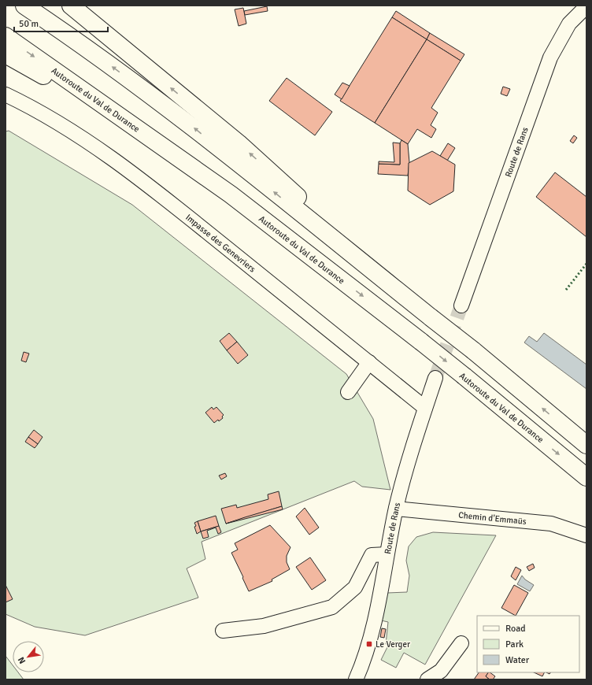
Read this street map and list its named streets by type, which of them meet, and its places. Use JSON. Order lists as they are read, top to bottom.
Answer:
{
  "streets": {
    "highway": ["Autoroute du Val de Durance"],
    "street": ["Route de Rans", "Impasse des Genevriers", "Chemin d'Emmaüs"]
  },
  "crossings": [
    ["Route de Rans", "Impasse des Genevriers"],
    ["Route de Rans", "Chemin d'Emmaüs"]
  ],
  "places": {
    "transit": ["Le Verger"]
  },
  "legend": ["Road", "Park", "Water"],
  "scale_bar": "50 m",
  "north": "bottom left"
}
